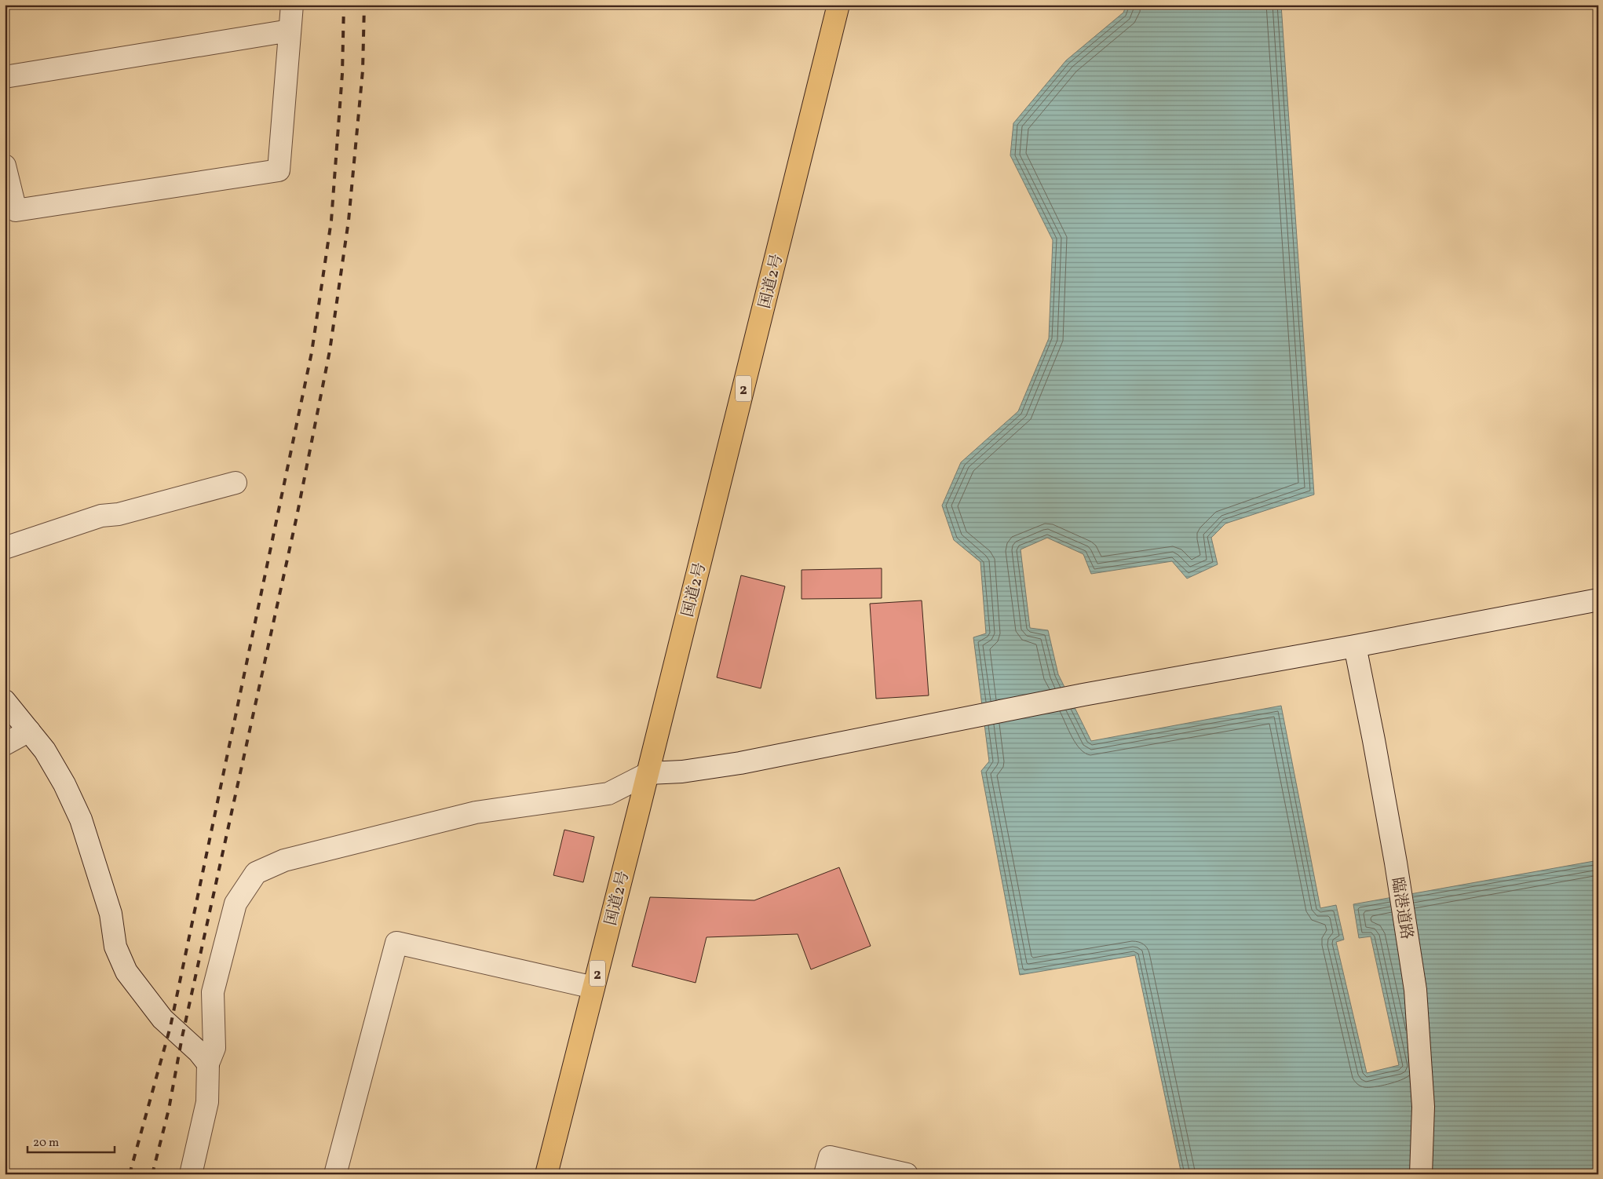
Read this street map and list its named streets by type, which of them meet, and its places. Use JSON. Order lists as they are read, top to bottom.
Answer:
{
  "streets": {
    "highway": ["国道2号", "2"],
    "street": ["臨港道路"]
  },
  "scale_bar": "20 m"
}
